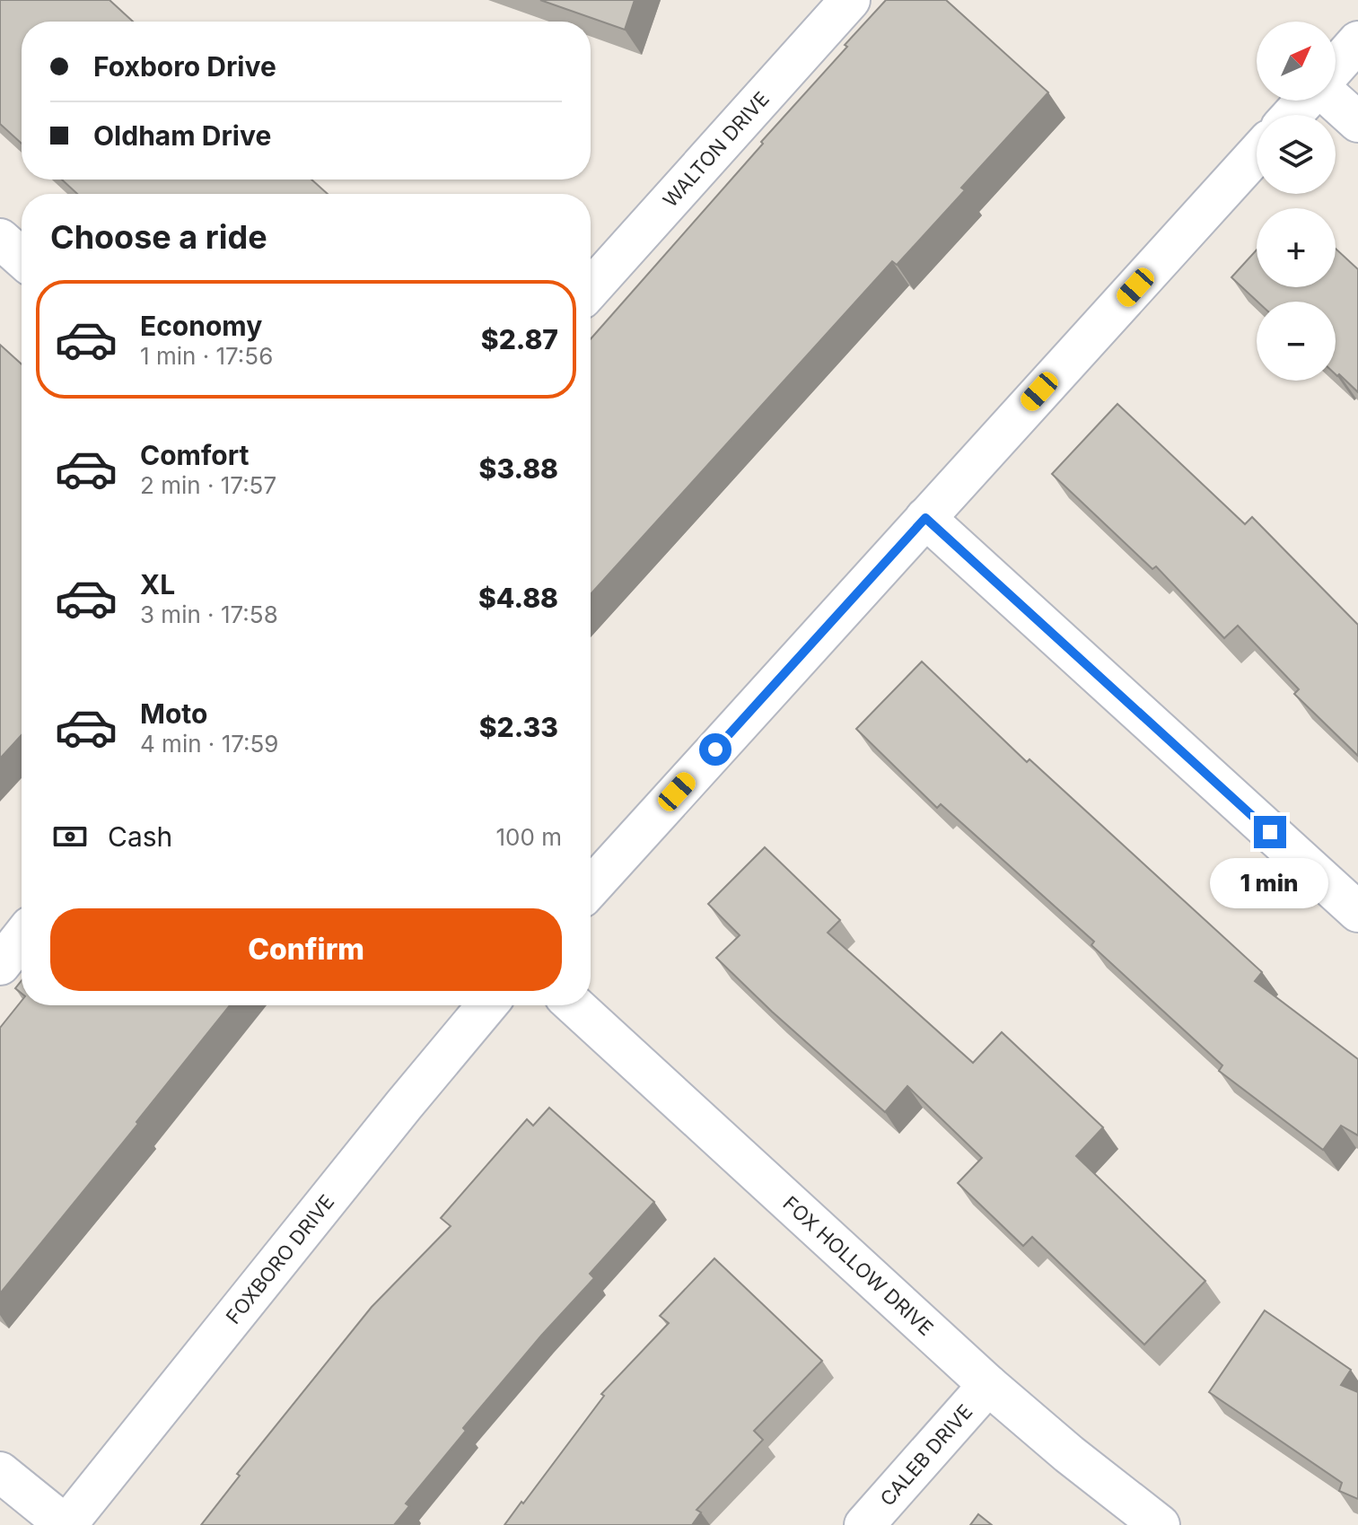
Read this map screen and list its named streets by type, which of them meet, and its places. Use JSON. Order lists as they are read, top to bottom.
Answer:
{
  "streets": {
    "street": [
      "WALTON DRIVE",
      "FOXBORO DRIVE",
      "FOX HOLLOW DRIVE",
      "CALEB DRIVE"
    ]
  },
  "crossings": [
    ["FOX HOLLOW DRIVE", "CALEB DRIVE"]
  ],
  "north": "top right",
  "page": {
    "map_buttons": ["+", "−"],
    "banner": ["Foxboro Drive", "Oldham Drive"],
    "heading": "Choose a ride",
    "list": [
      {
        "name": "Economy",
        "note": "1 min · 17:56",
        "value": "$2.87"
      },
      {
        "name": "Comfort",
        "note": "2 min · 17:57",
        "value": "$3.88"
      },
      {
        "name": "XL",
        "note": "3 min · 17:58",
        "value": "$4.88"
      },
      {
        "name": "Moto",
        "note": "4 min · 17:59",
        "value": "$2.33"
      }
    ],
    "pay": ["Cash", "100 m"],
    "bubble": "1 min",
    "buttons": "Confirm"
  }
}
